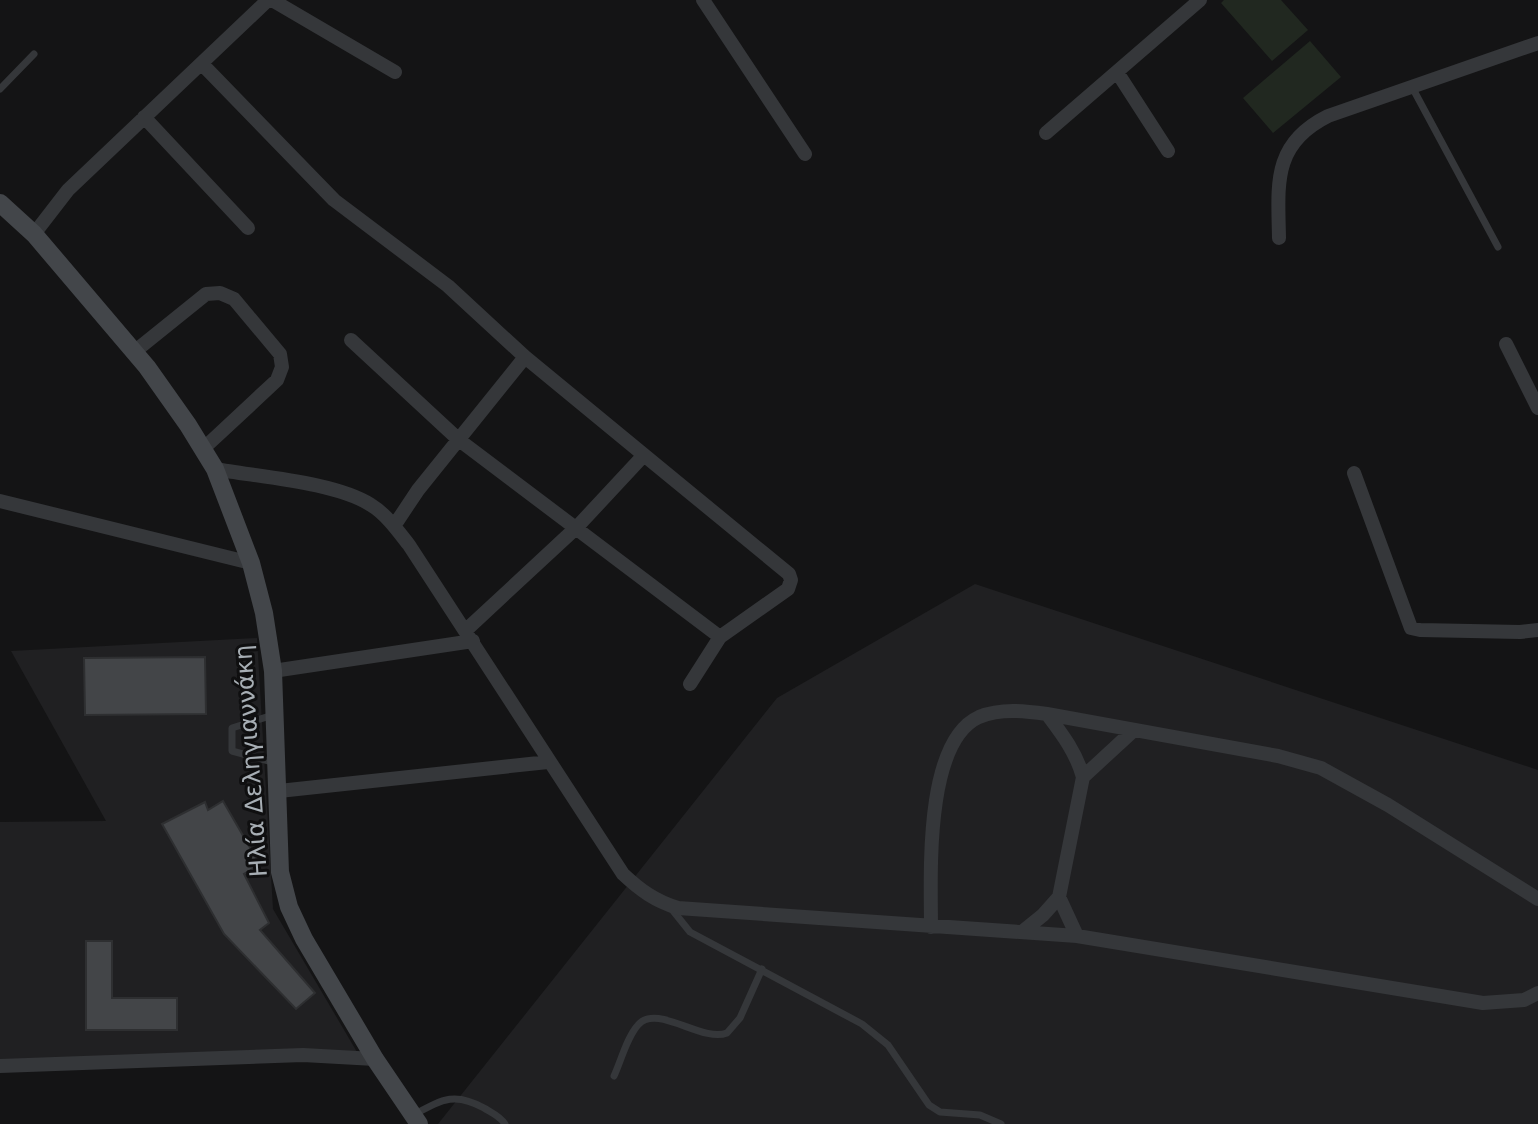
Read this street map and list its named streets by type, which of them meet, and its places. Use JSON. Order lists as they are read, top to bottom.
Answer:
{
  "streets": {
    "street": ["Ηλία Δεληγιαννάκη"]
  }
}
